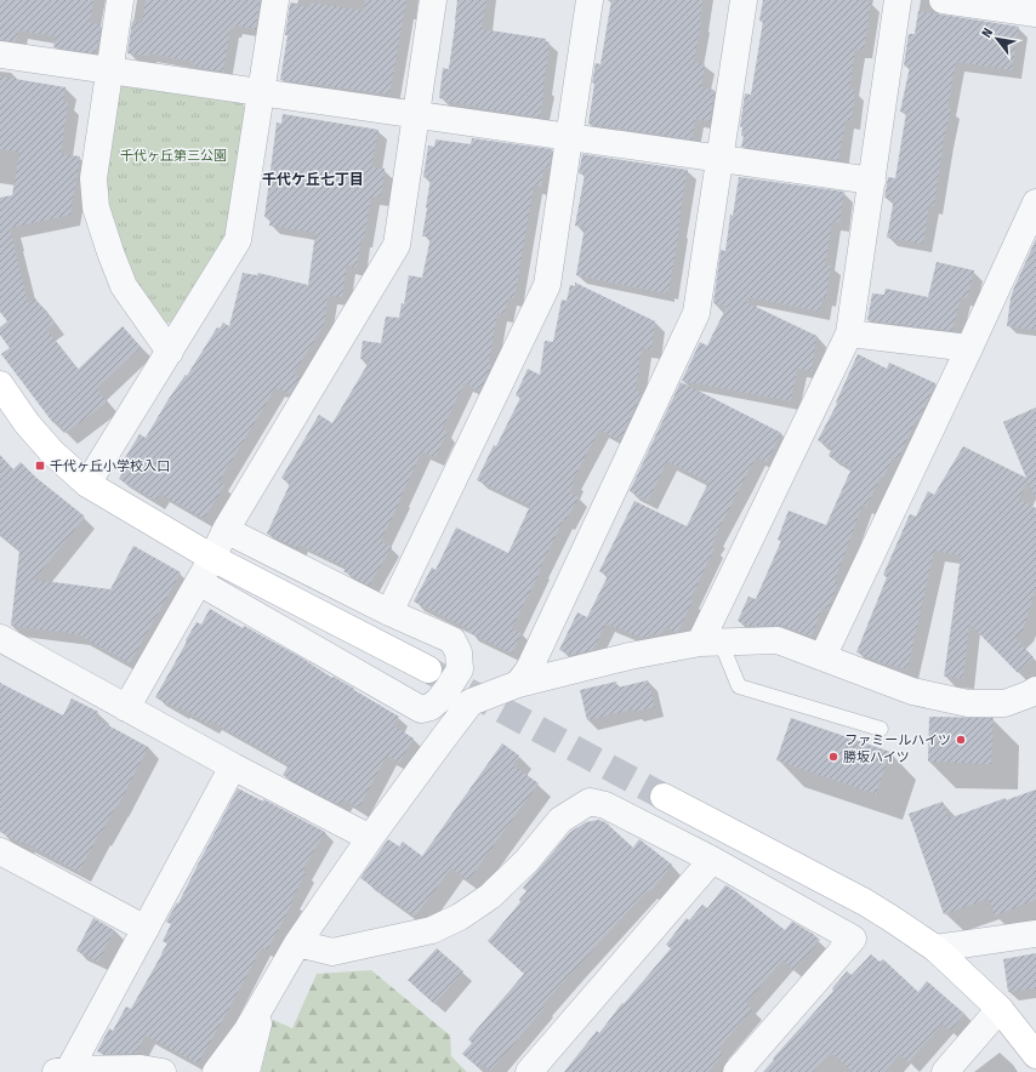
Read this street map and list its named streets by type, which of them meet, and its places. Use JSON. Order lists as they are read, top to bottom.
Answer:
{
  "districts": ["千代ケ丘七丁目"],
  "parks": ["千代ヶ丘第三公園"],
  "places": {
    "transit": ["千代ヶ丘小学校入口"],
    "other": ["ファミールハイツ", "勝坂ハイツ"]
  },
  "north": "top left"
}
